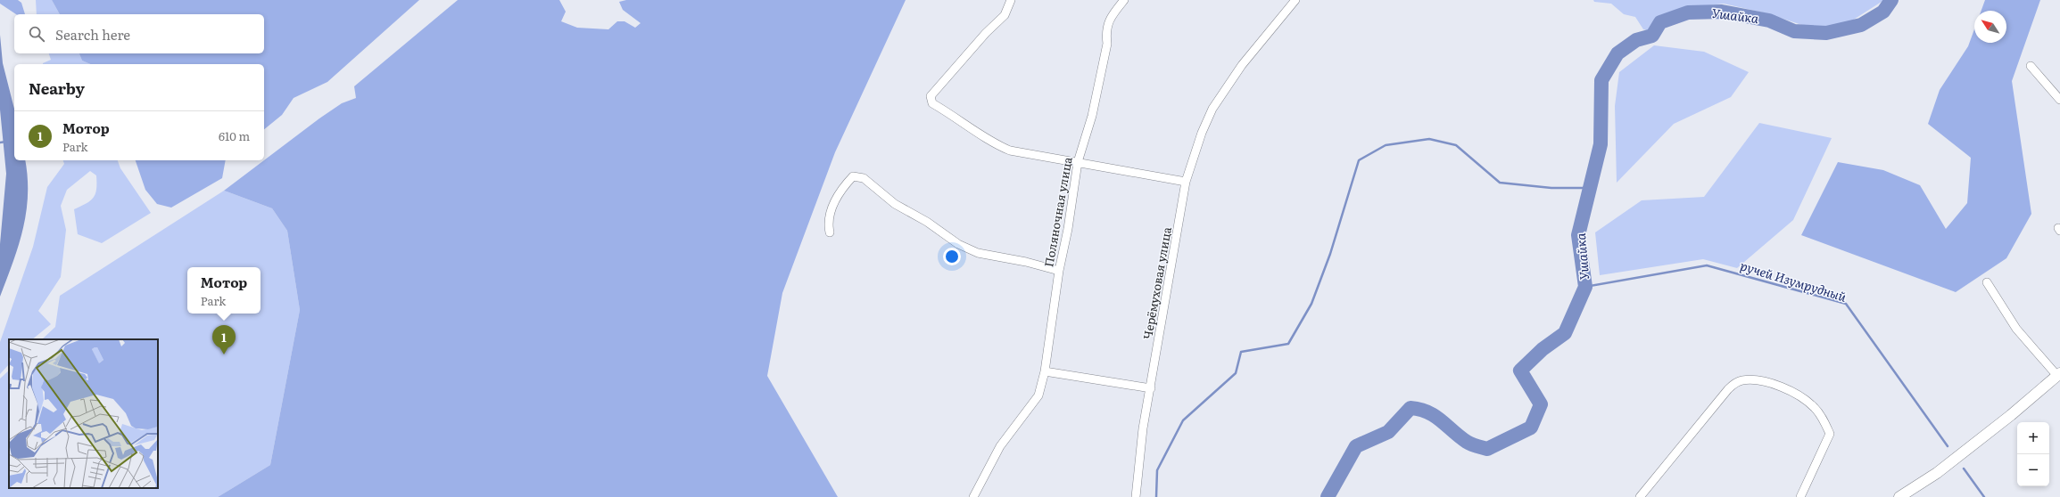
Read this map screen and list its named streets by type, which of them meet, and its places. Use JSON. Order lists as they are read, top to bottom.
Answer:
{
  "streets": {
    "street": ["Поляночная улица", "Черёмуховая улица"]
  },
  "water": ["Ушайка", "ручей Изумрудный"],
  "north": "top left",
  "page": {
    "search": "Search here",
    "heading": "Nearby",
    "list": [
      {
        "mark": "1",
        "name": "Мотор",
        "note": "Park",
        "value": "610 m"
      }
    ],
    "popup": ["Мотор", "Park"],
    "pins": "1",
    "map_buttons": ["+", "−"]
  }
}
